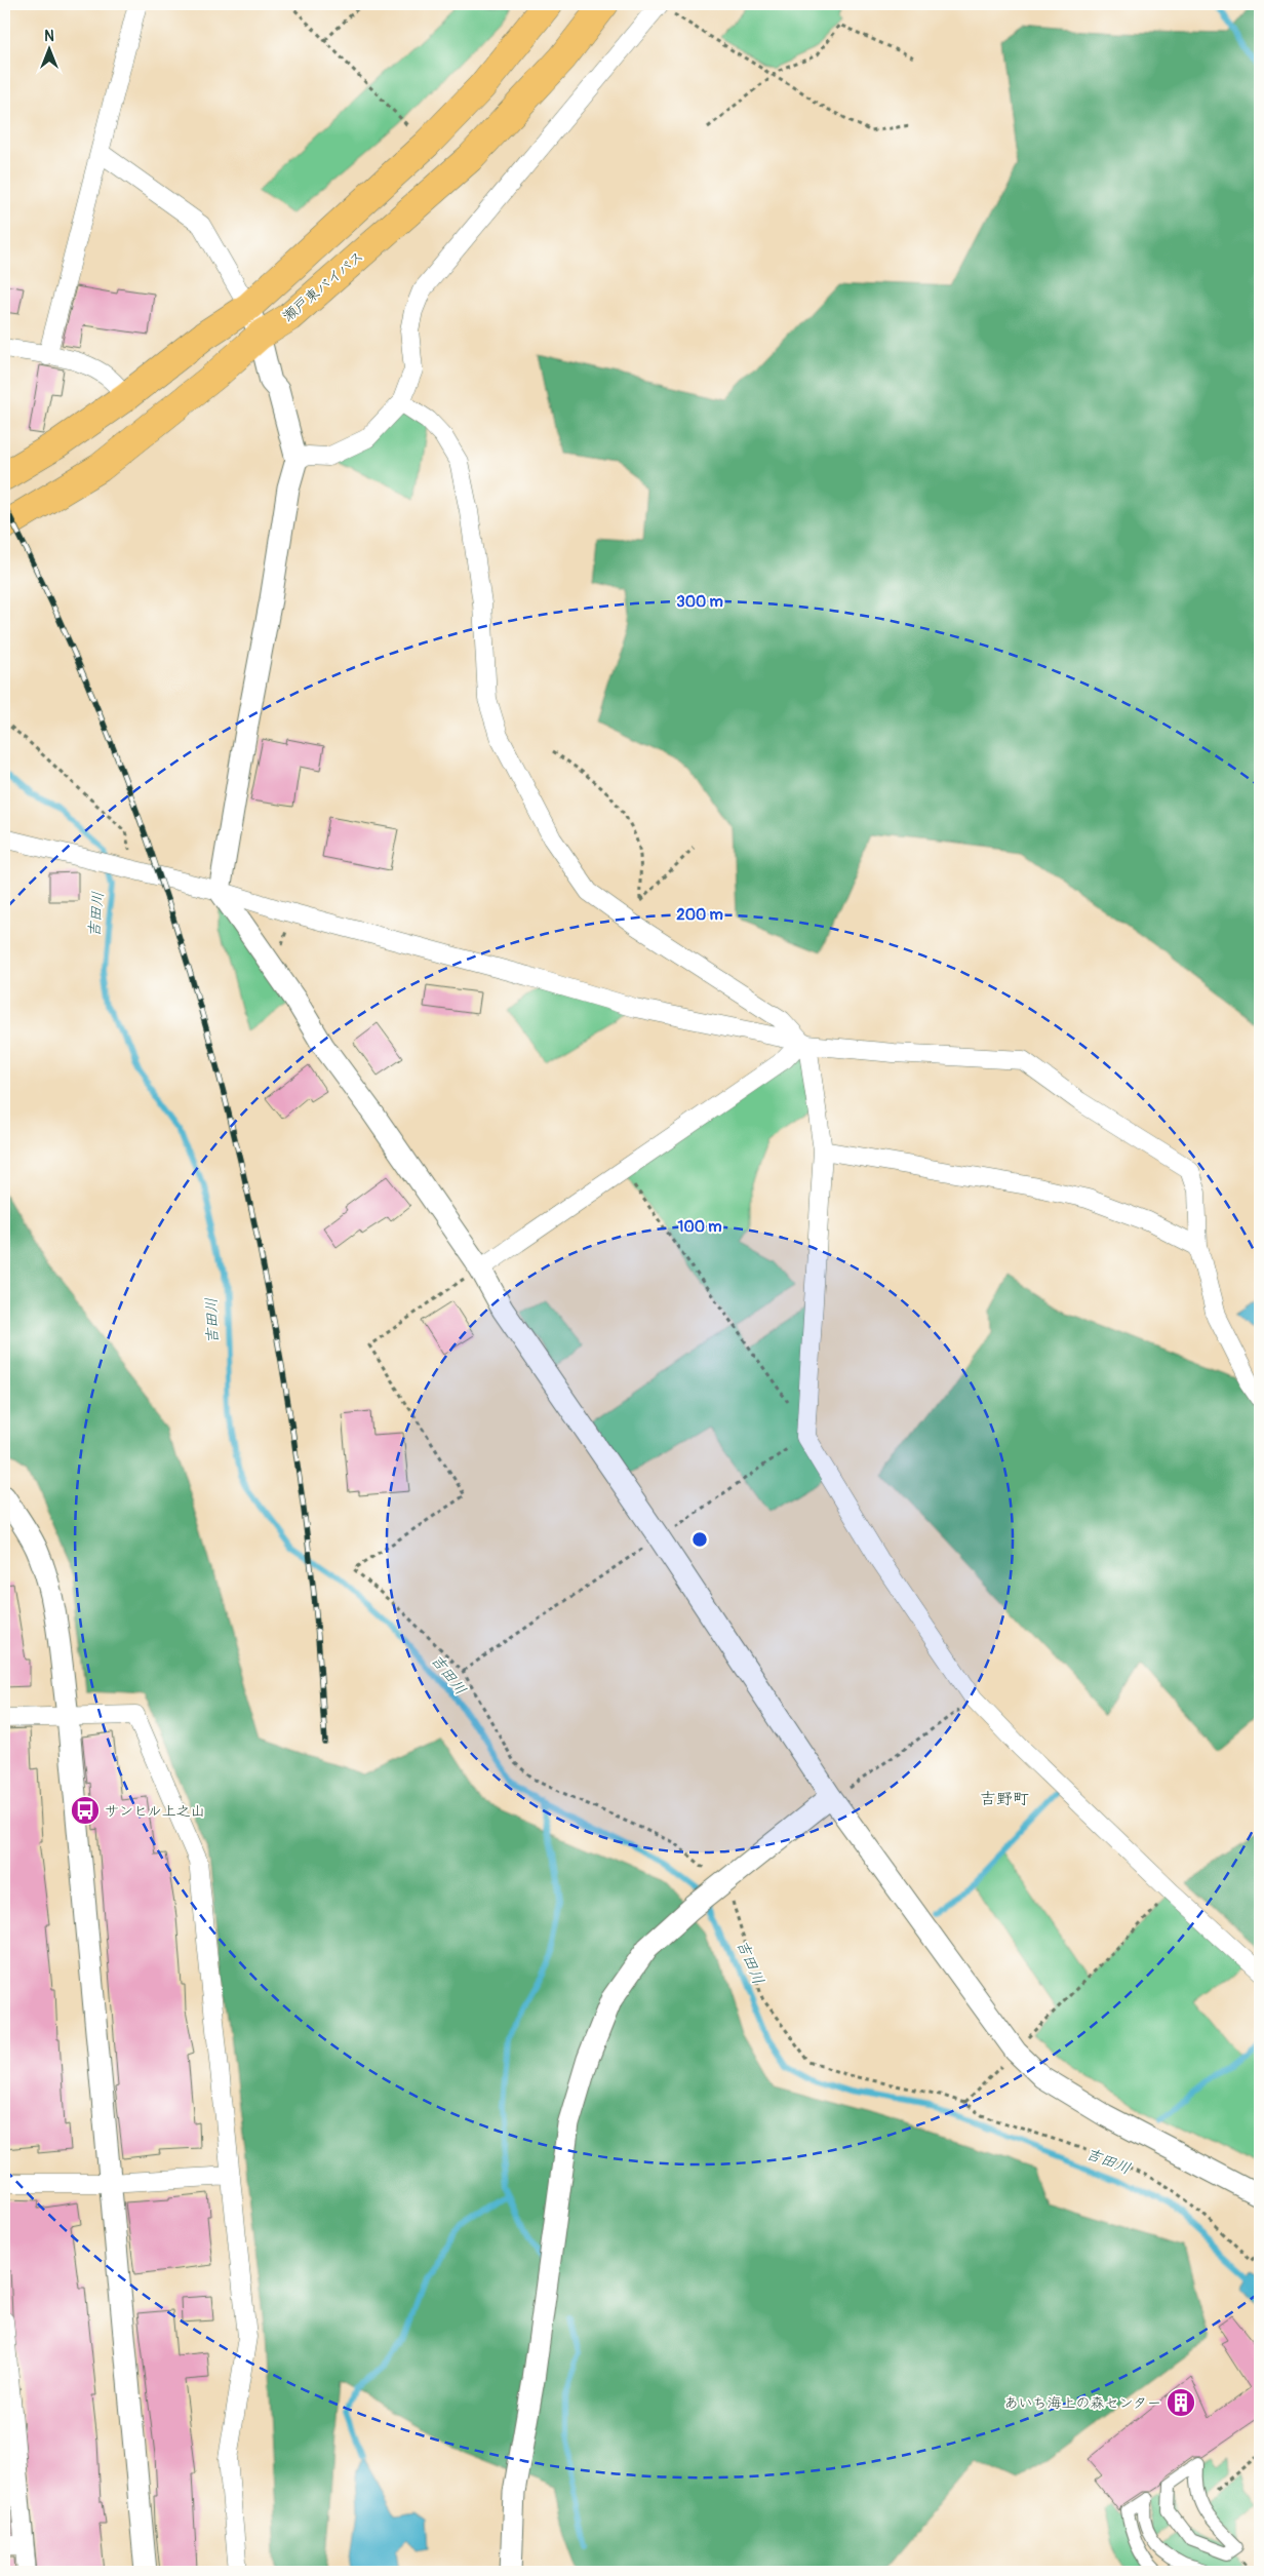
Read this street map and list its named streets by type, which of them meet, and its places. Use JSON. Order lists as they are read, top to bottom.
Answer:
{
  "streets": {
    "highway": ["瀬戸東バイパス"]
  },
  "districts": ["吉野町"],
  "water": ["吉田川"],
  "places": {
    "bus stop": ["サンヒル上之山"],
    "building": ["あいち海上の森センター"]
  },
  "north": "top",
  "rings": ["300 m", "200 m", "100 m"]
}
